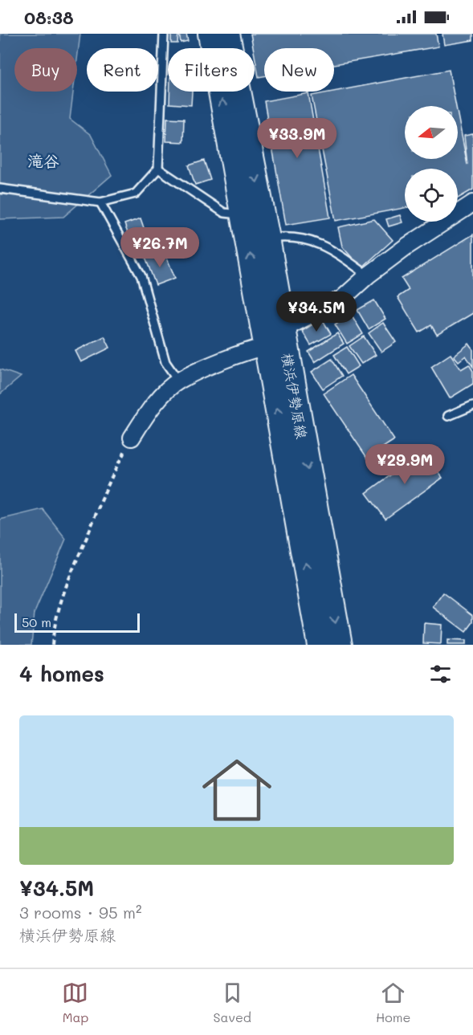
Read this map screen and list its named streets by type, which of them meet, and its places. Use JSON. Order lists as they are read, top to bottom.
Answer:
{
  "streets": {
    "main road": ["横浜伊勢原線"]
  },
  "districts": ["滝谷"],
  "scale_bar": "50 m",
  "north": "left",
  "page": {
    "status": "08:38",
    "chip": [
      "Buy",
      "Rent",
      "Filters",
      "New"
    ],
    "price": [
      "¥33.9M",
      "¥26.7M",
      "¥34.5M",
      "¥29.9M"
    ],
    "scale": "50 m",
    "heading": "4 homes",
    "list": [
      {
        "name": "¥34.5M",
        "note": "3 rooms · 95 m² · 横浜伊勢原線"
      }
    ],
    "tabs": ["Map", "Saved", "Home"]
  }
}
